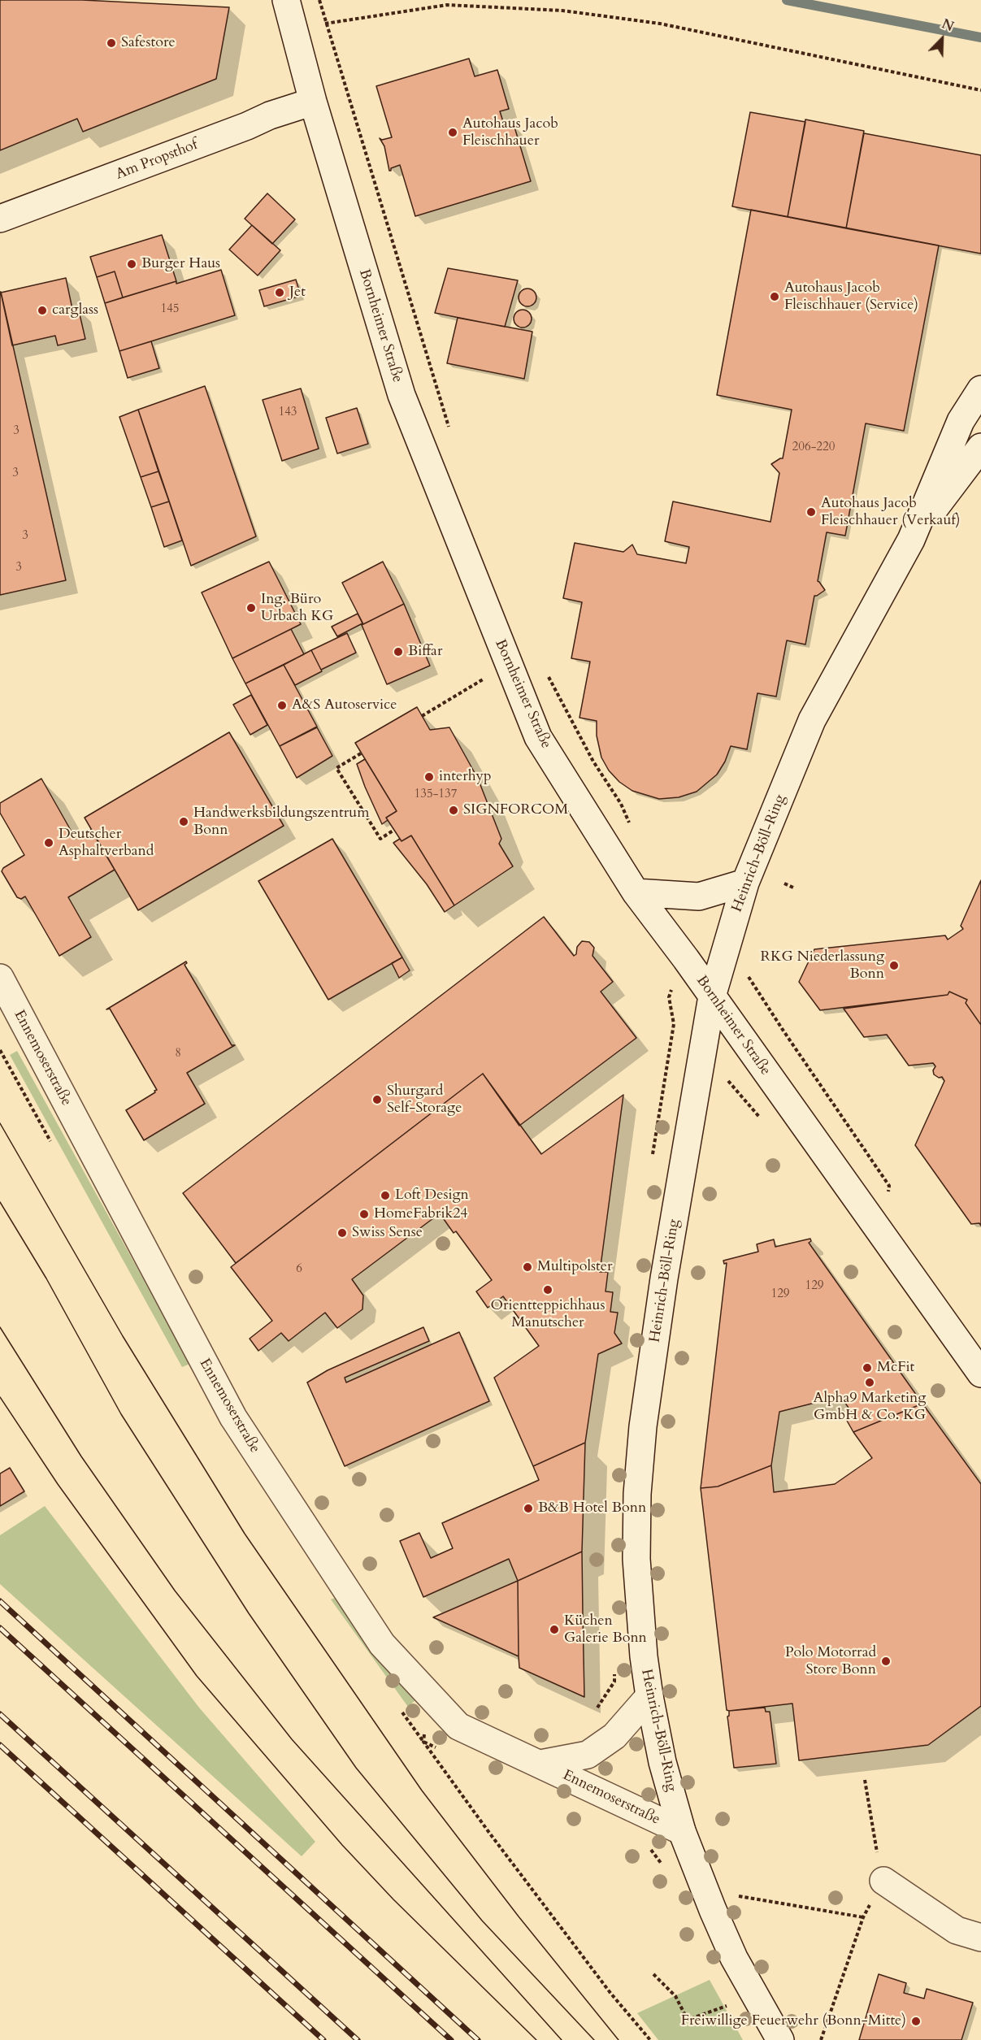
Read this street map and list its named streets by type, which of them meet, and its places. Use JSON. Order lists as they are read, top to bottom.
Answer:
{
  "streets": {
    "street": [
      "Am Propsthof",
      "Bornheimer Straße",
      "Heinrich-Böll-Ring",
      "Ennemoserstraße"
    ]
  },
  "crossings": [
    ["Am Propsthof", "Bornheimer Straße"],
    ["Bornheimer Straße", "Heinrich-Böll-Ring"],
    ["Heinrich-Böll-Ring", "Ennemoserstraße"]
  ],
  "places": [
    "Safestore",
    "Autohaus Jacob Fleischhauer",
    "Burger Haus",
    "Jet",
    "Autohaus Jacob Fleischhauer (Service)",
    "carglass",
    "Autohaus Jacob Fleischhauer (Verkauf)",
    "Ing. Büro Urbach KG",
    "Biffar",
    "A&S Autoservice",
    "interhyp",
    "SIGNFORCOM",
    "Handwerksbildungszentrum Bonn",
    "Deutscher Asphaltverband",
    "RKG Niederlassung Bonn",
    "Shurgard Self-Storage",
    "Loft Design",
    "HomeFabrik24",
    "Swiss Sense",
    "Multipolster",
    "Orientteppichhaus Manutscher",
    "McFit",
    "Alpha9 Marketing GmbH & Co. KG",
    "B&B Hotel Bonn",
    "Küchen Galerie Bonn",
    "Polo Motorrad Store Bonn",
    "Freiwillige Feuerwehr (Bonn-Mitte)"
  ],
  "house_numbers": [
    "145",
    "143",
    "3",
    "206-220",
    "3",
    "3",
    "3",
    "135-137",
    "8",
    "6",
    "129",
    "129"
  ],
  "north": "top right"
}
